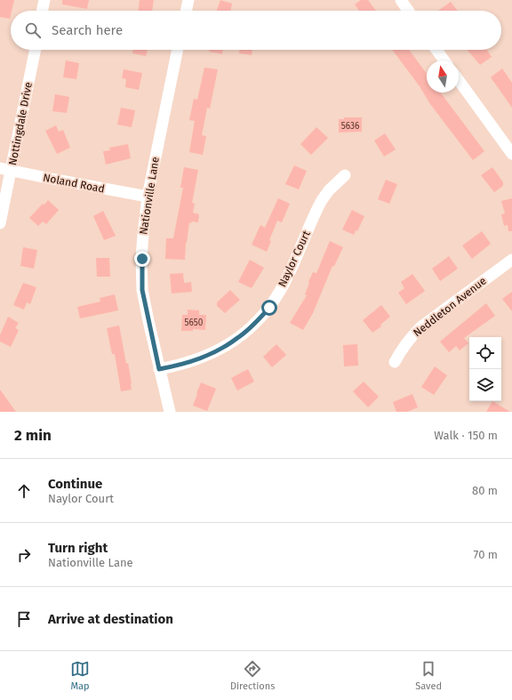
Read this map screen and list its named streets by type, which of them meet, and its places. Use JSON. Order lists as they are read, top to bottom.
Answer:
{
  "streets": {
    "street": [
      "Nottingdale Drive",
      "Noland Road",
      "Nationville Lane",
      "Naylor Court",
      "Neddleton Avenue"
    ]
  },
  "crossings": [
    ["Nottingdale Drive", "Noland Road"],
    ["Noland Road", "Nationville Lane"],
    ["Nationville Lane", "Naylor Court"]
  ],
  "house_numbers": ["5636", "5650"],
  "north": "top",
  "page": {
    "search": "Search here",
    "heading": ["2 min", "Walk · 150 m"],
    "list": [
      ["Continue", "Naylor Court", "80 m"],
      ["Turn right", "Nationville Lane", "70 m"],
      "Arrive at destination"
    ],
    "nav": ["Map", "Directions", "Saved"]
  }
}
